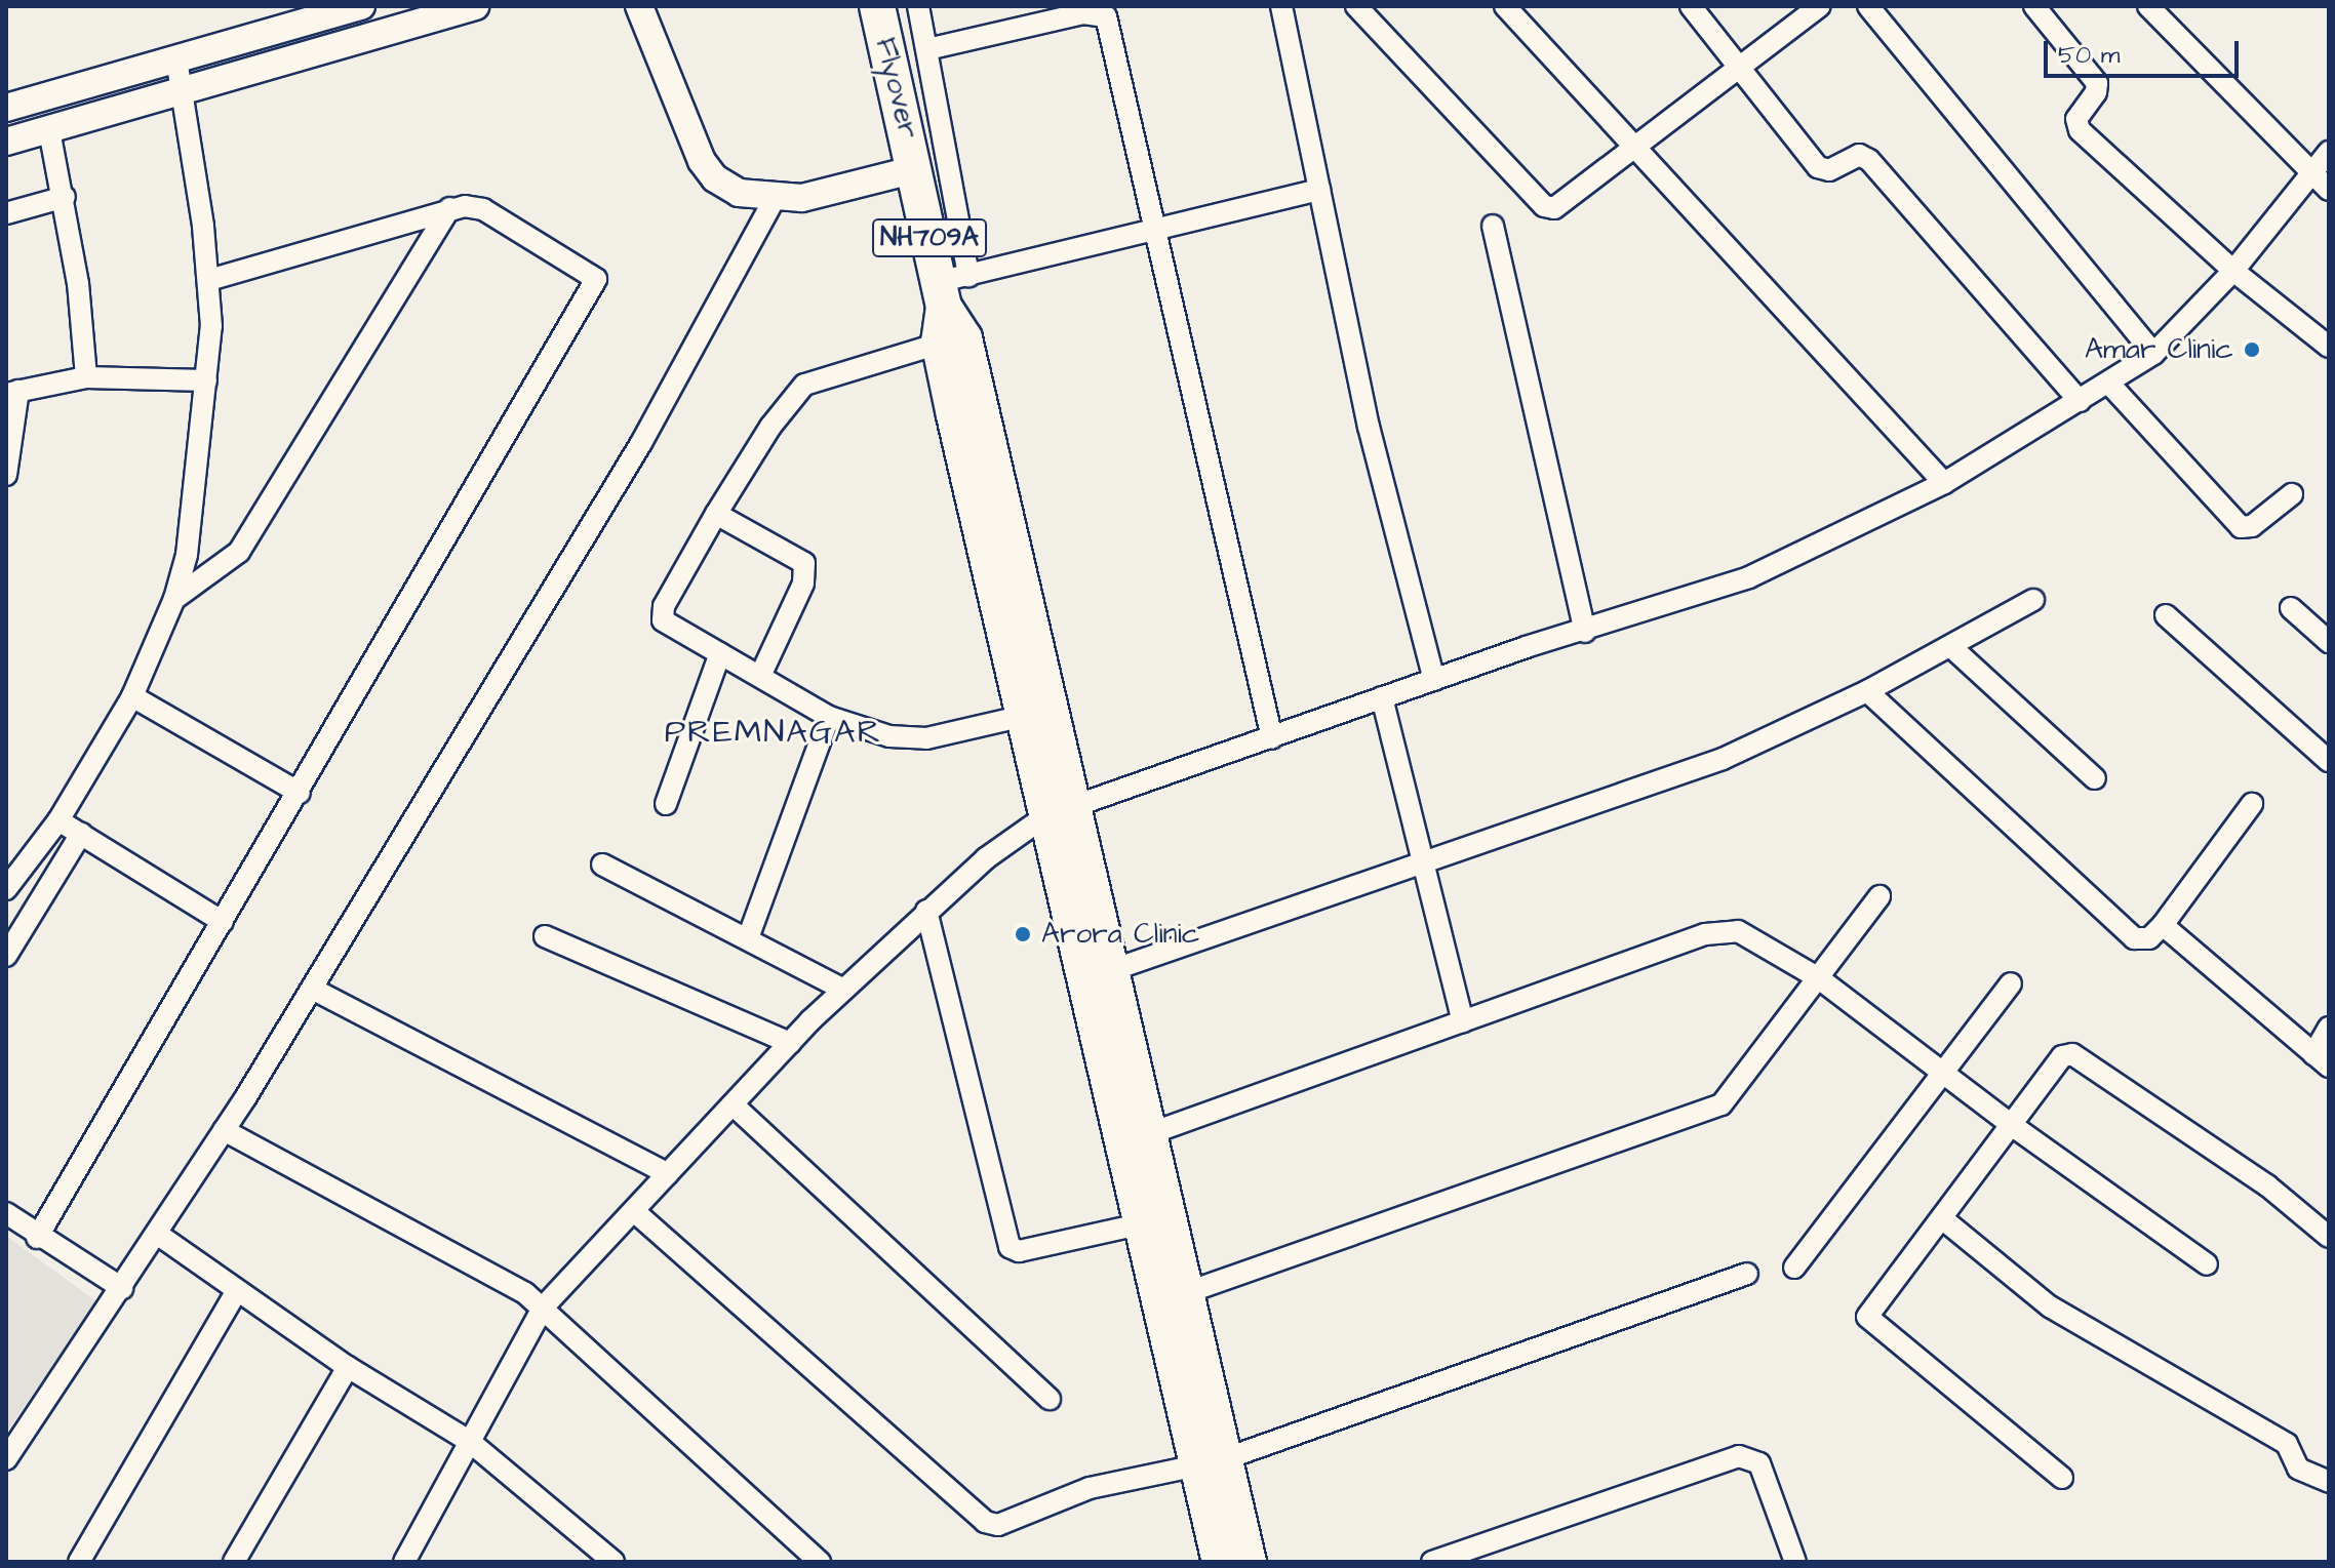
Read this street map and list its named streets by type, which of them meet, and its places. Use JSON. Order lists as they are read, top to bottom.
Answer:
{
  "streets": {
    "highway": ["Flyover", "NH709A"]
  },
  "crossings": [
    ["Flyover", "NH709A"]
  ],
  "districts": ["PREMNAGAR"],
  "places": ["Amar Clinic", "Arora Clinic"],
  "scale_bar": "50 m"
}
